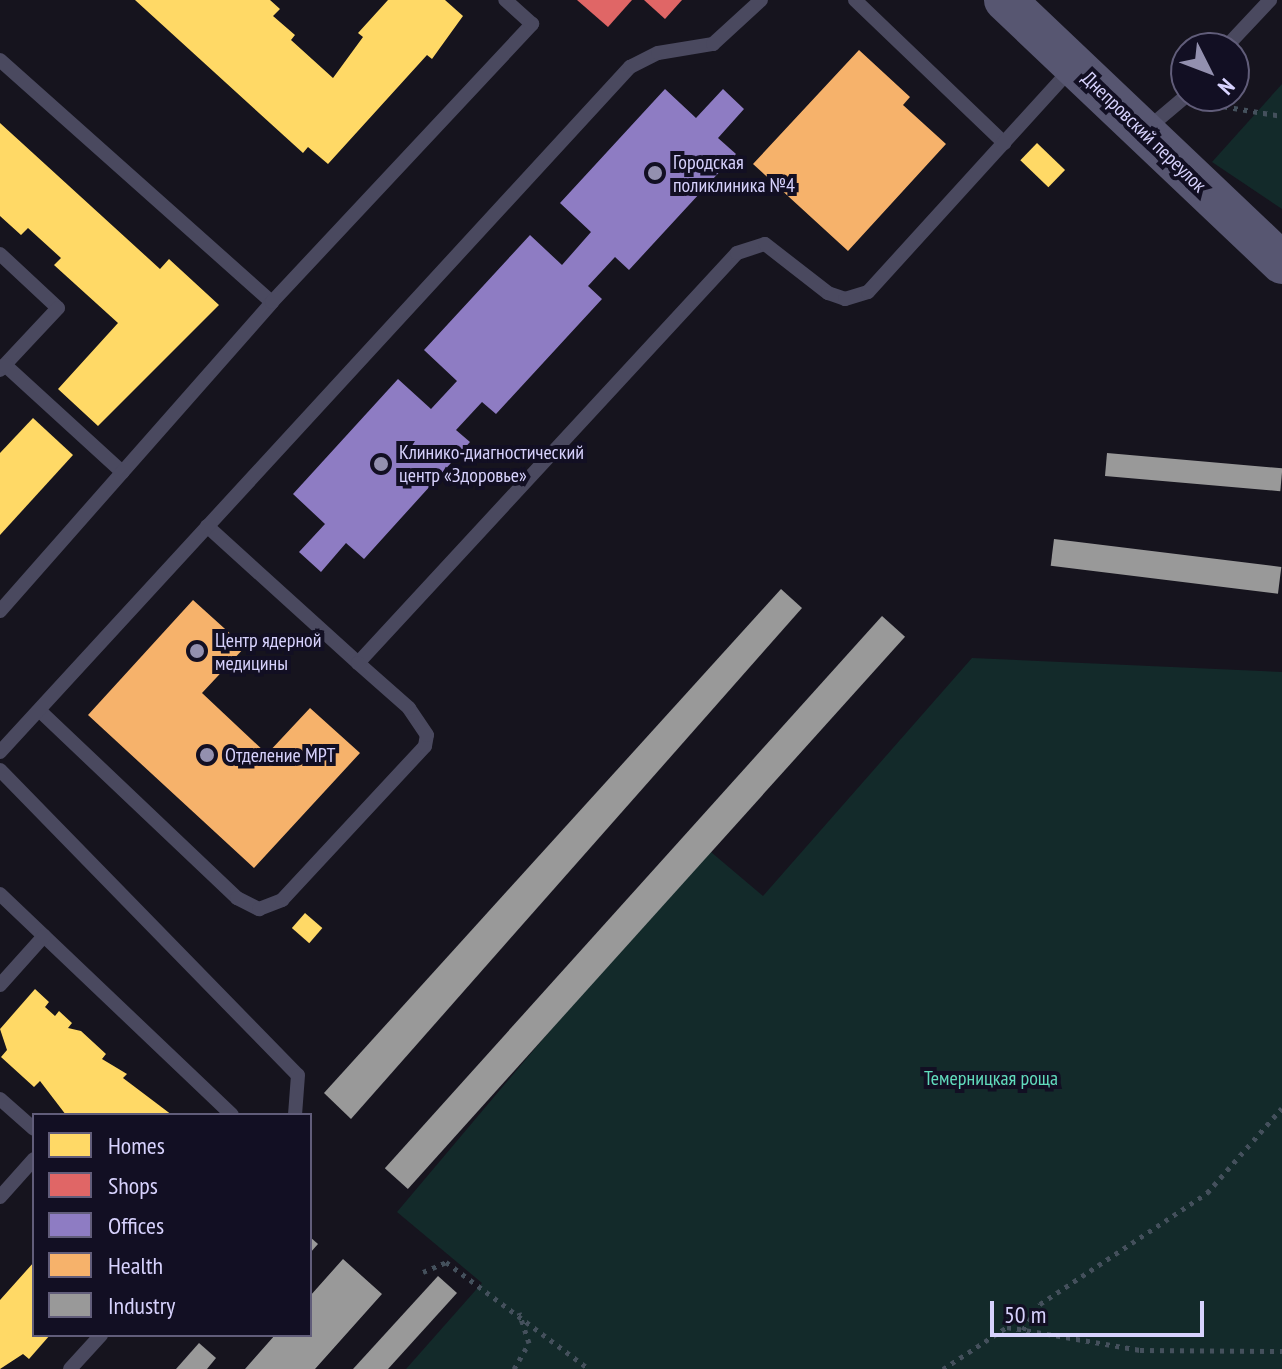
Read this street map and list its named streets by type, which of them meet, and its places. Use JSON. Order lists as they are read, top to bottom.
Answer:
{
  "streets": {
    "street": ["Днепровский переулок"]
  },
  "parks": ["Темерницкая роща"],
  "places": [
    "Городская поликлиника №4",
    "Клинико-диагностический центр «Здоровье»",
    "Центр ядерной медицины",
    "Отделение МРТ"
  ],
  "legend": [
    "Homes",
    "Shops",
    "Offices",
    "Health",
    "Industry"
  ],
  "scale_bar": "50 m",
  "north": "bottom right"
}
